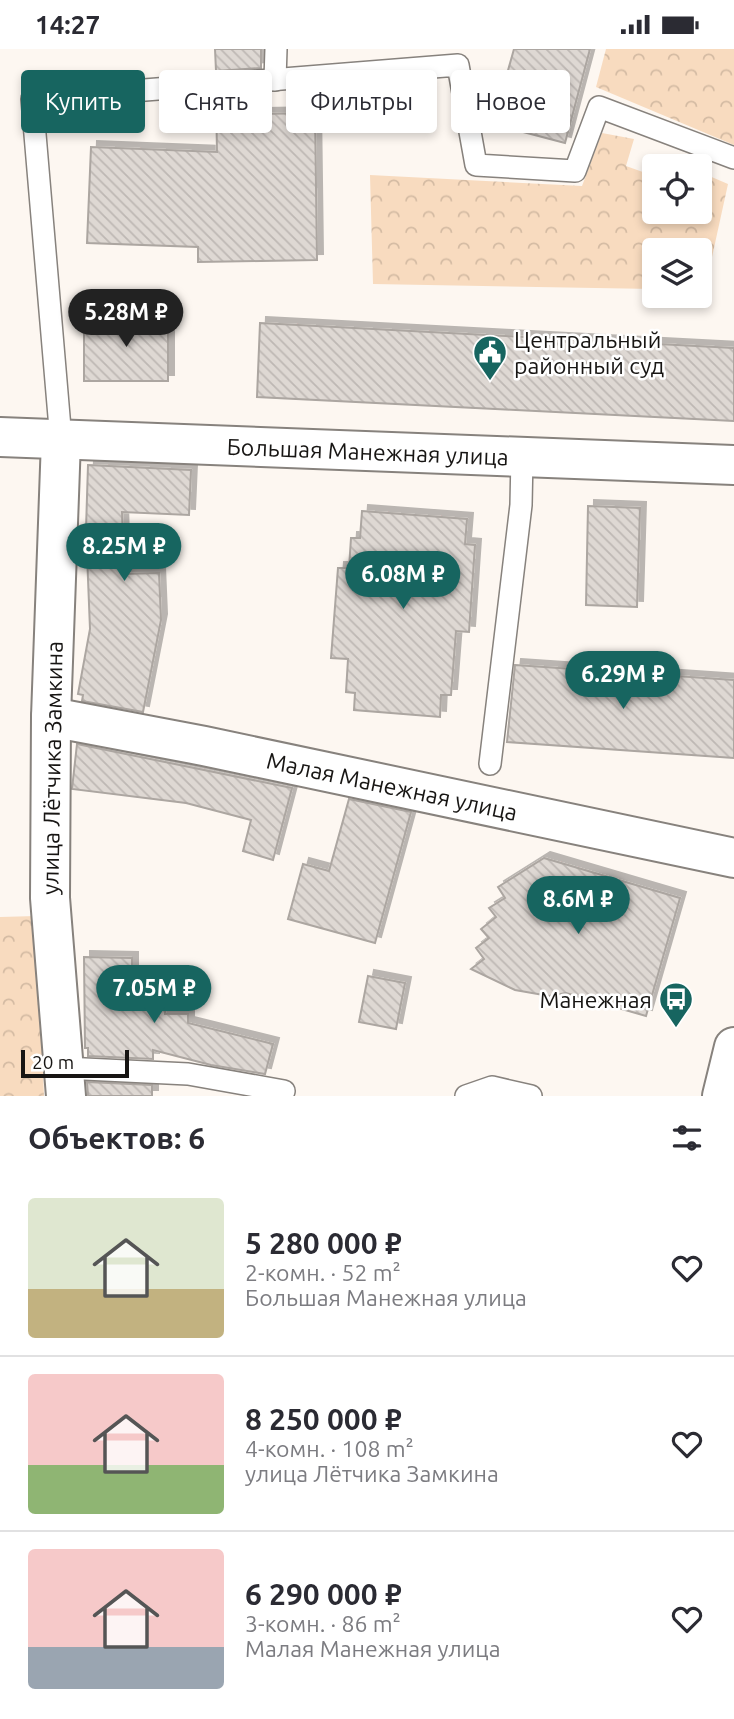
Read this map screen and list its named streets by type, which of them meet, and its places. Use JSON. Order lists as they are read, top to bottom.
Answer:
{
  "streets": {
    "street": ["Большая Манежная улица", "улица Лётчика Замкина", "Малая Манежная улица"]
  },
  "crossings": [
    ["Большая Манежная улица", "улица Лётчика Замкина"],
    ["улица Лётчика Замкина", "Малая Манежная улица"]
  ],
  "places": {
    "public building": ["Центральный районный суд"],
    "bus stop": ["Манежная"]
  },
  "scale_bar": "20 m",
  "page": {
    "status": "14:27",
    "chip": [
      "Купить",
      "Снять",
      "Фильтры",
      "Новое"
    ],
    "price": [
      "5.28M ₽",
      "8.25M ₽",
      "6.08M ₽",
      "6.29M ₽",
      "8.6M ₽",
      "7.05M ₽"
    ],
    "scale": "20 m",
    "heading": "Объектов: 6",
    "list": [
      {
        "name": "5 280 000 ₽",
        "note": "2-комн. · 52 m² · Большая Манежная улица"
      },
      {
        "name": "8 250 000 ₽",
        "note": "4-комн. · 108 m² · улица Лётчика Замкина"
      },
      {
        "name": "6 290 000 ₽",
        "note": "3-комн. · 86 m² · Малая Манежная улица"
      }
    ]
  }
}
